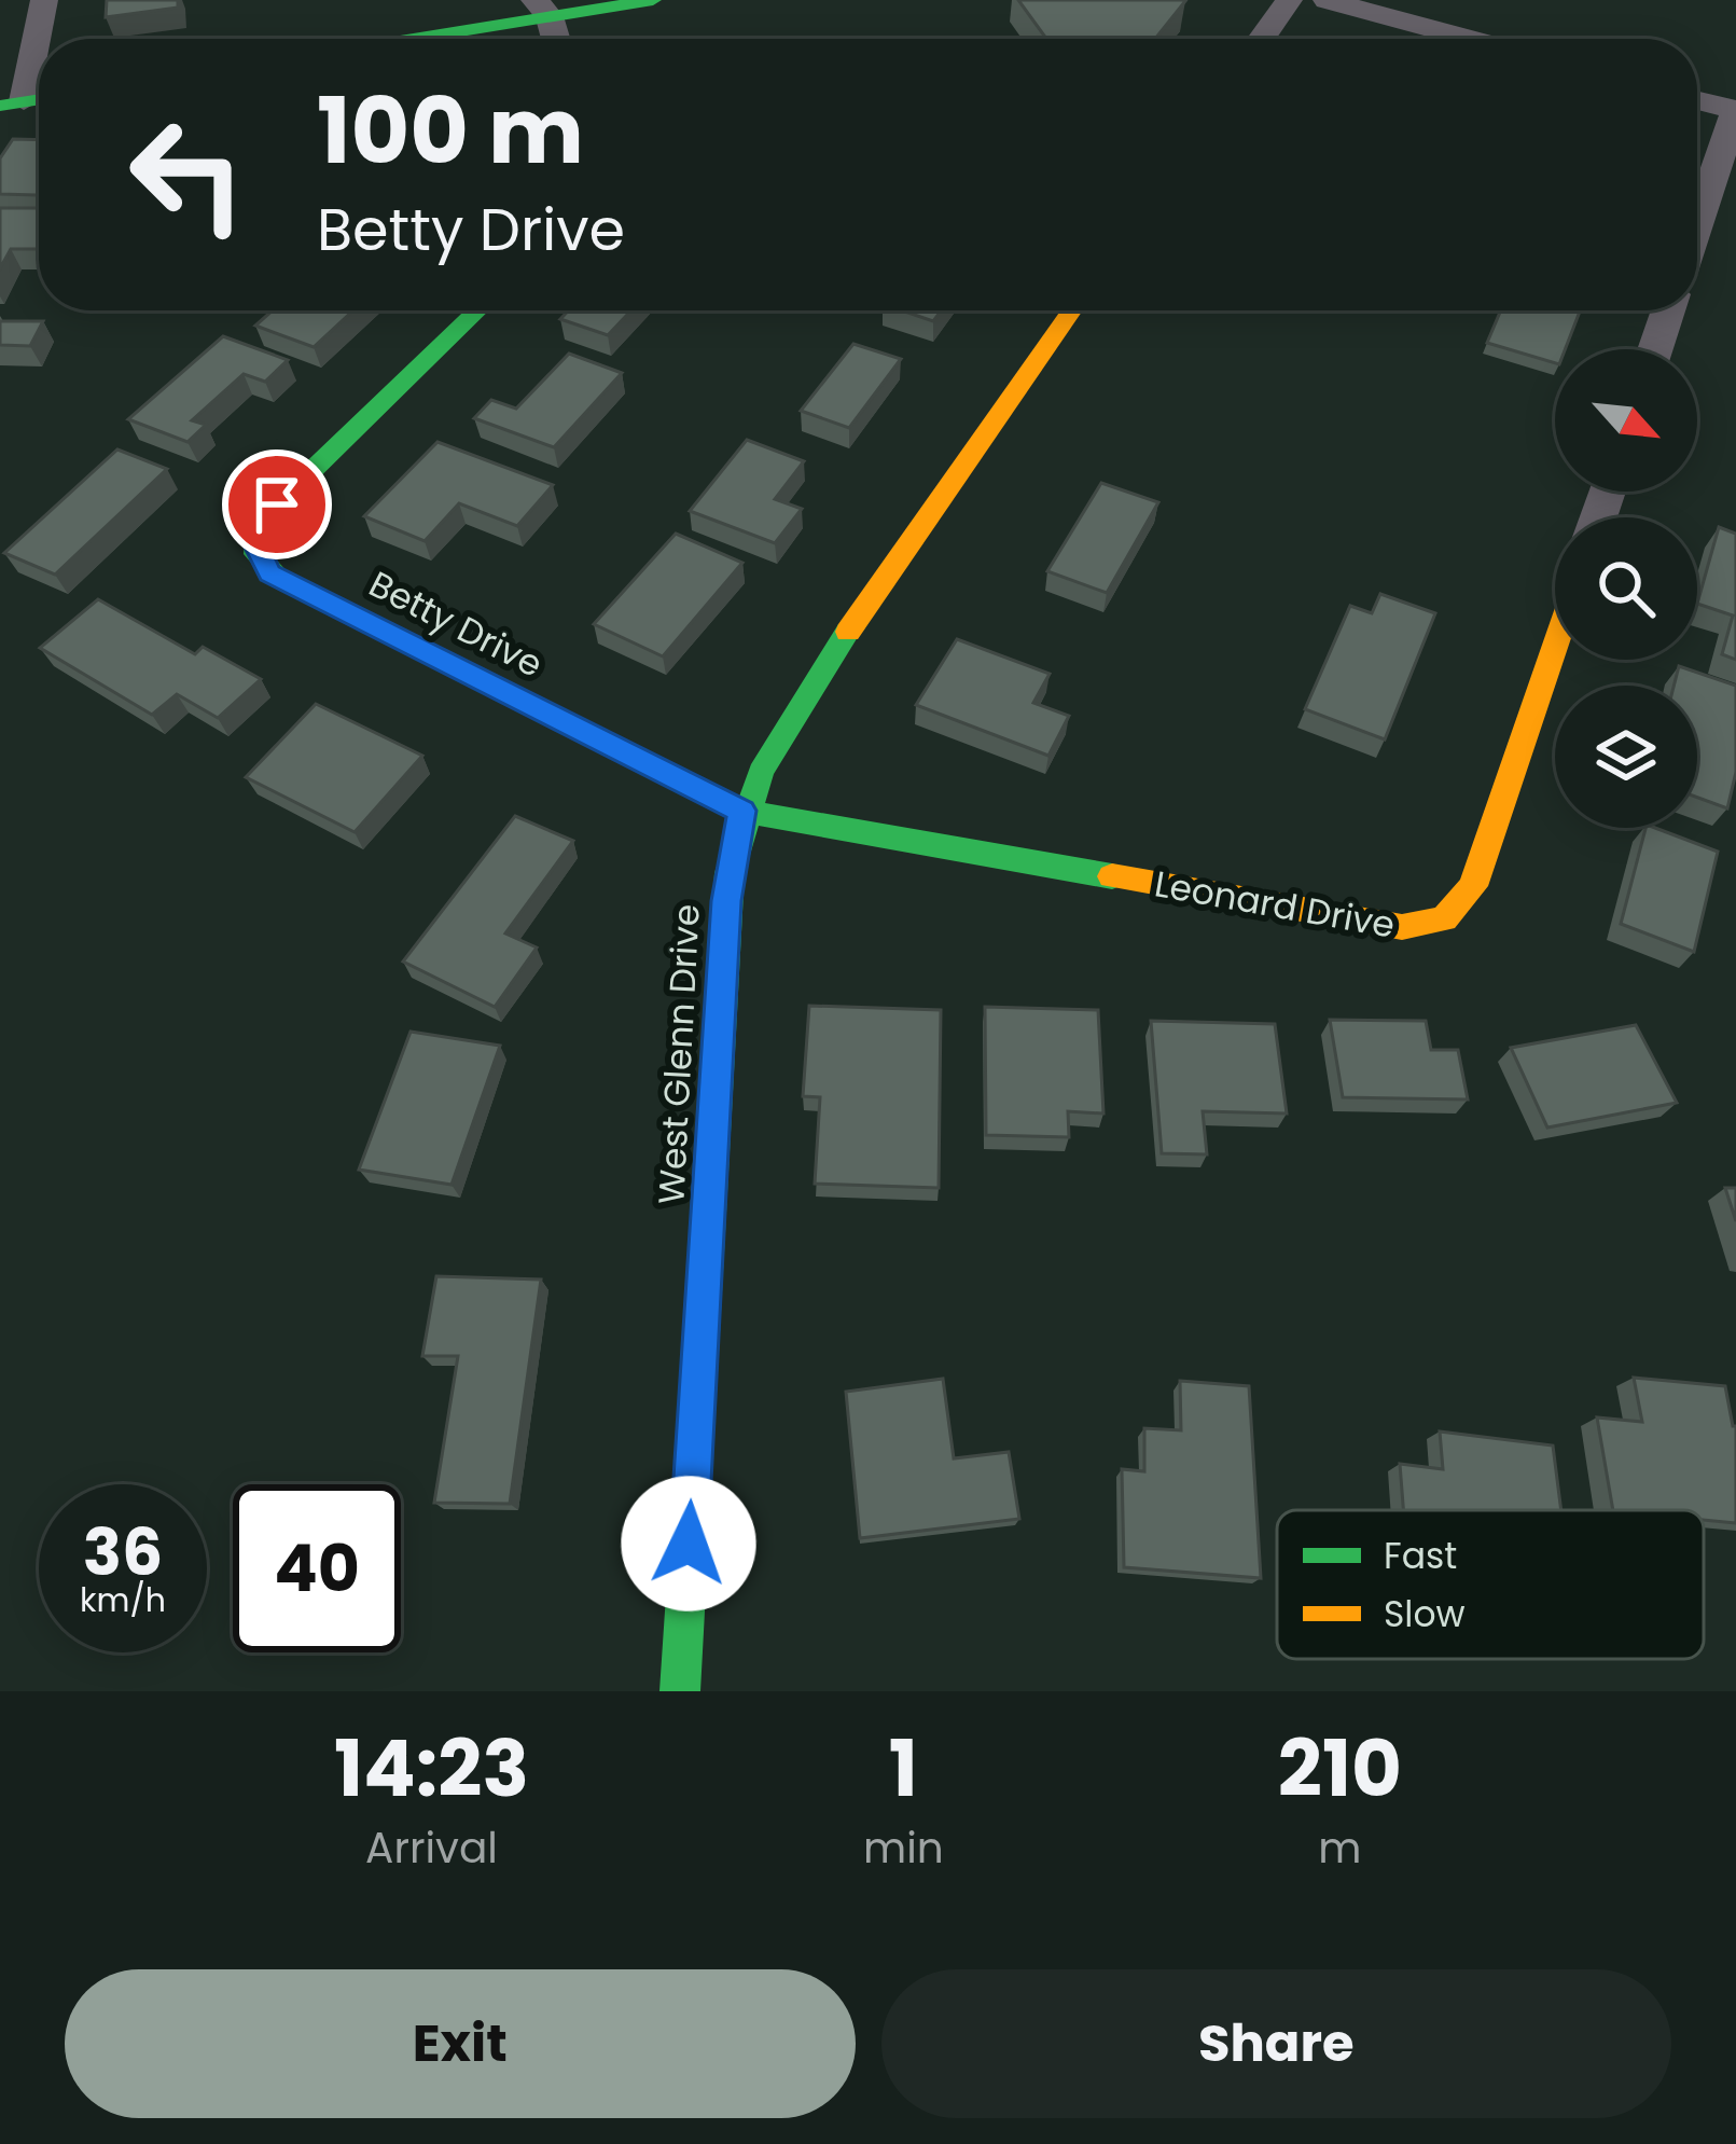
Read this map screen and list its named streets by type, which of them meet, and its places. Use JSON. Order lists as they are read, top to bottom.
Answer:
{
  "streets": {
    "street": ["Betty Drive", "Leonard Drive", "West Glenn Drive"]
  },
  "crossings": [
    ["Betty Drive", "Leonard Drive"],
    ["Betty Drive", "West Glenn Drive"],
    ["Leonard Drive", "West Glenn Drive"]
  ],
  "legend": ["Fast", "Slow"],
  "north": "bottom right",
  "page": {
    "turn": ["100 m", "Betty Drive"],
    "speed": "36 km/h",
    "limit": "40",
    "eta": [
      "14:23",
      "Arrival",
      "1",
      "min",
      "210",
      "m"
    ],
    "buttons": ["Exit", "Share"]
  }
}
